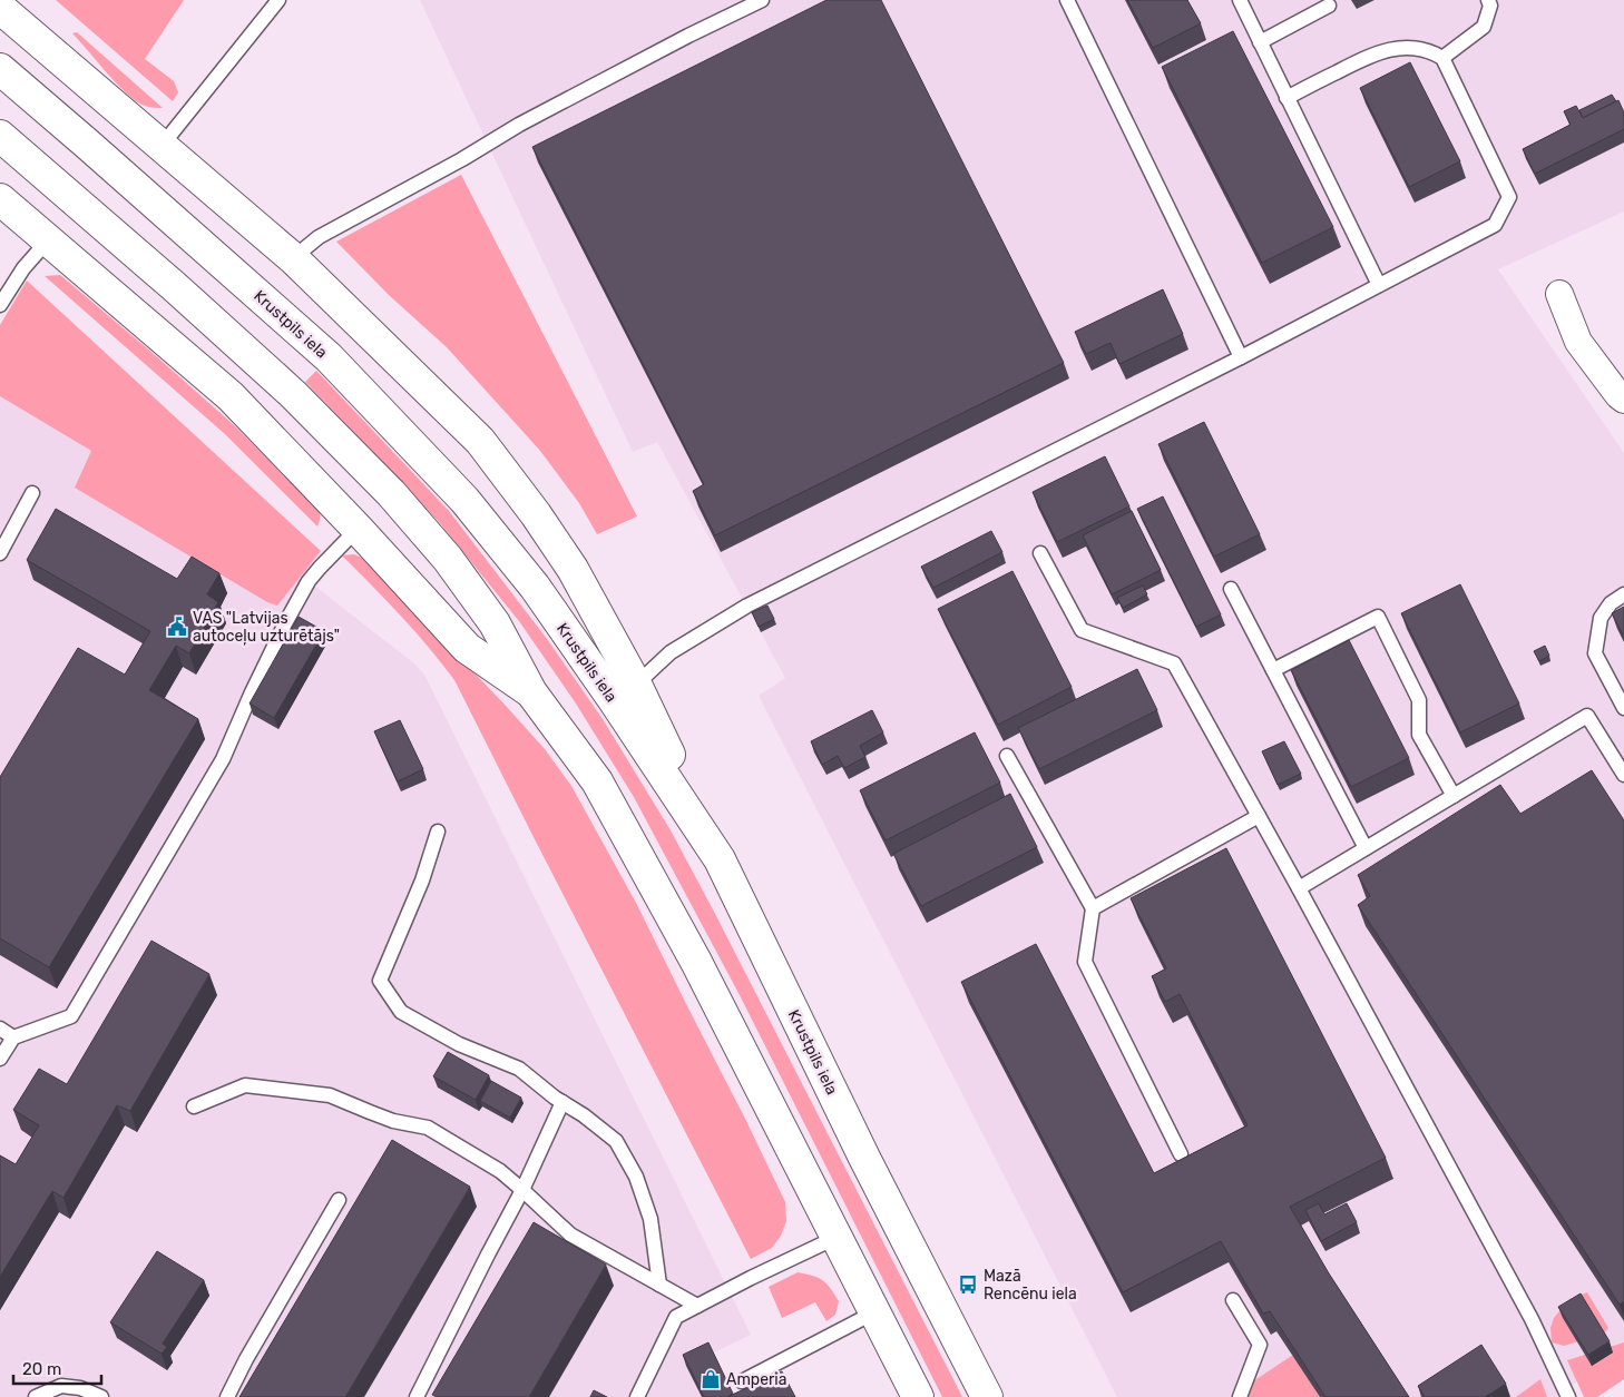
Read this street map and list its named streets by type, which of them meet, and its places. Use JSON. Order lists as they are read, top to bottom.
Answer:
{
  "streets": {
    "main road": ["Krustpils iela"]
  },
  "places": {
    "public building": ["VAS \"Latvijas autoceļu uzturētājs\""],
    "bus stop": ["Mazā Rencēnu iela"],
    "shop": ["Amperia"]
  },
  "scale_bar": "20 m"
}
